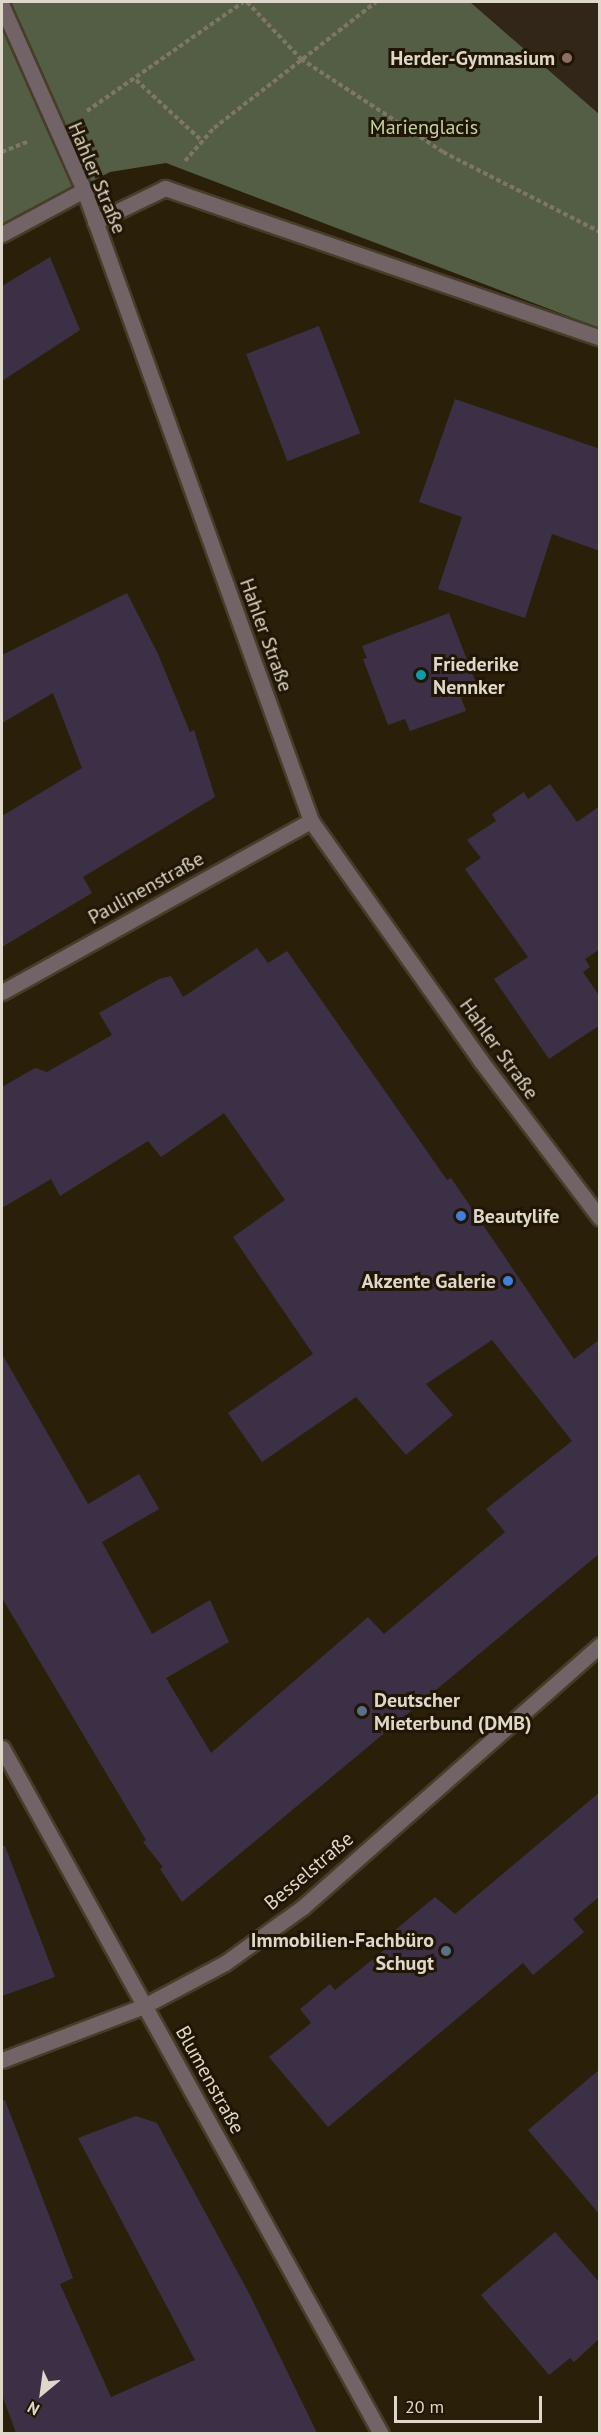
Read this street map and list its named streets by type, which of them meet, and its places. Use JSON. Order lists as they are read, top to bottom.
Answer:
{
  "streets": {
    "street": [
      "Hahler Straße",
      "Paulinenstraße",
      "Besselstraße",
      "Blumenstraße"
    ]
  },
  "crossings": [
    ["Hahler Straße", "Paulinenstraße"],
    ["Besselstraße", "Blumenstraße"]
  ],
  "parks": ["Marienglacis"],
  "places": [
    "Herder-Gymnasium",
    "Friederike Nennker",
    "Beautylife",
    "Akzente Galerie",
    "Deutscher Mieterbund (DMB)",
    "Immobilien-Fachbüro Schugt"
  ],
  "scale_bar": "20 m",
  "north": "bottom left"
}
